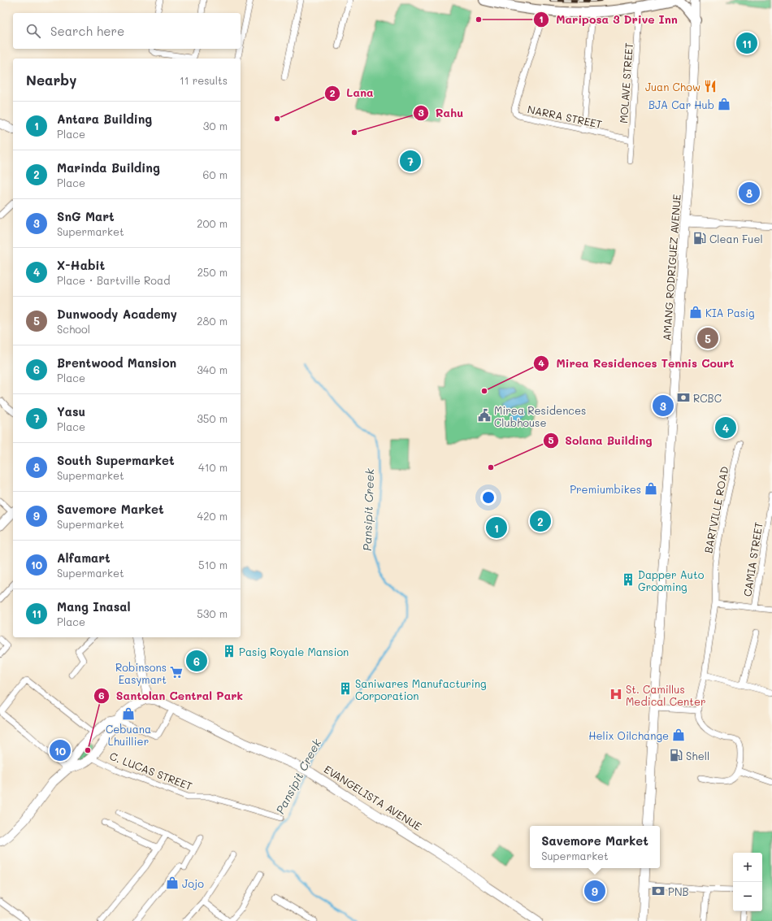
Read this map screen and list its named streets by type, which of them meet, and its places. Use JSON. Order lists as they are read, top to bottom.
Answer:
{
  "streets": {
    "main road": ["AMANG RODRIGUEZ AVENUE", "EVANGELISTA AVENUE"],
    "street": [
      "MOLAVE STREET",
      "NARRA STREET",
      "BARTVILLE ROAD",
      "CAMIA STREET",
      "C. LUCAS STREET"
    ]
  },
  "crossings": [
    ["MOLAVE STREET", "NARRA STREET"]
  ],
  "water": ["Pansipit Creek"],
  "places": {
    "other": [
      "Mariposa 3 Drive Inn",
      "Lana",
      "Rahu",
      "Mirea Residences Tennis Court",
      "Solana Building",
      "Santolan Central Park"
    ],
    "restaurant": ["Juan Chow"],
    "shop": [
      "BJA Car Hub",
      "KIA Pasig",
      "Premiumbikes",
      "Cebuana Lhuillier",
      "Helix Oilchange",
      "Jojo"
    ],
    "fuel station": ["Clean Fuel", "Shell"],
    "bank": ["RCBC", "PNB"],
    "public building": ["Mirea Residences Clubhouse"],
    "building": ["Dapper Auto Grooming", "Pasig Royale Mansion", "Saniwares Manufacturing Corporation"],
    "supermarket": ["Robinsons Easymart"],
    "hospital": ["St. Camillus Medical Center"]
  },
  "page": {
    "search": "Search here",
    "pins": [
      "11",
      "7",
      "8",
      "5",
      "3",
      "4",
      "2",
      "1",
      "6",
      "10",
      "9"
    ],
    "heading": ["Nearby", "11 results"],
    "list": [
      {
        "mark": "1",
        "name": "Antara Building",
        "note": "Place",
        "value": "30 m"
      },
      {
        "mark": "2",
        "name": "Marinda Building",
        "note": "Place",
        "value": "60 m"
      },
      {
        "mark": "3",
        "name": "SnG Mart",
        "note": "Supermarket",
        "value": "200 m"
      },
      {
        "mark": "4",
        "name": "X-Habit",
        "note": "Place · Bartville Road",
        "value": "250 m"
      },
      {
        "mark": "5",
        "name": "Dunwoody Academy",
        "note": "School",
        "value": "280 m"
      },
      {
        "mark": "6",
        "name": "Brentwood Mansion",
        "note": "Place",
        "value": "340 m"
      },
      {
        "mark": "7",
        "name": "Yasu",
        "note": "Place",
        "value": "350 m"
      },
      {
        "mark": "8",
        "name": "South Supermarket",
        "note": "Supermarket",
        "value": "410 m"
      },
      {
        "mark": "9",
        "name": "Savemore Market",
        "note": "Supermarket",
        "value": "420 m"
      },
      {
        "mark": "10",
        "name": "Alfamart",
        "note": "Supermarket",
        "value": "510 m"
      },
      {
        "mark": "11",
        "name": "Mang Inasal",
        "note": "Place",
        "value": "530 m"
      }
    ],
    "popup": ["Savemore Market", "Supermarket"],
    "map_buttons": ["+", "−"]
  }
}
